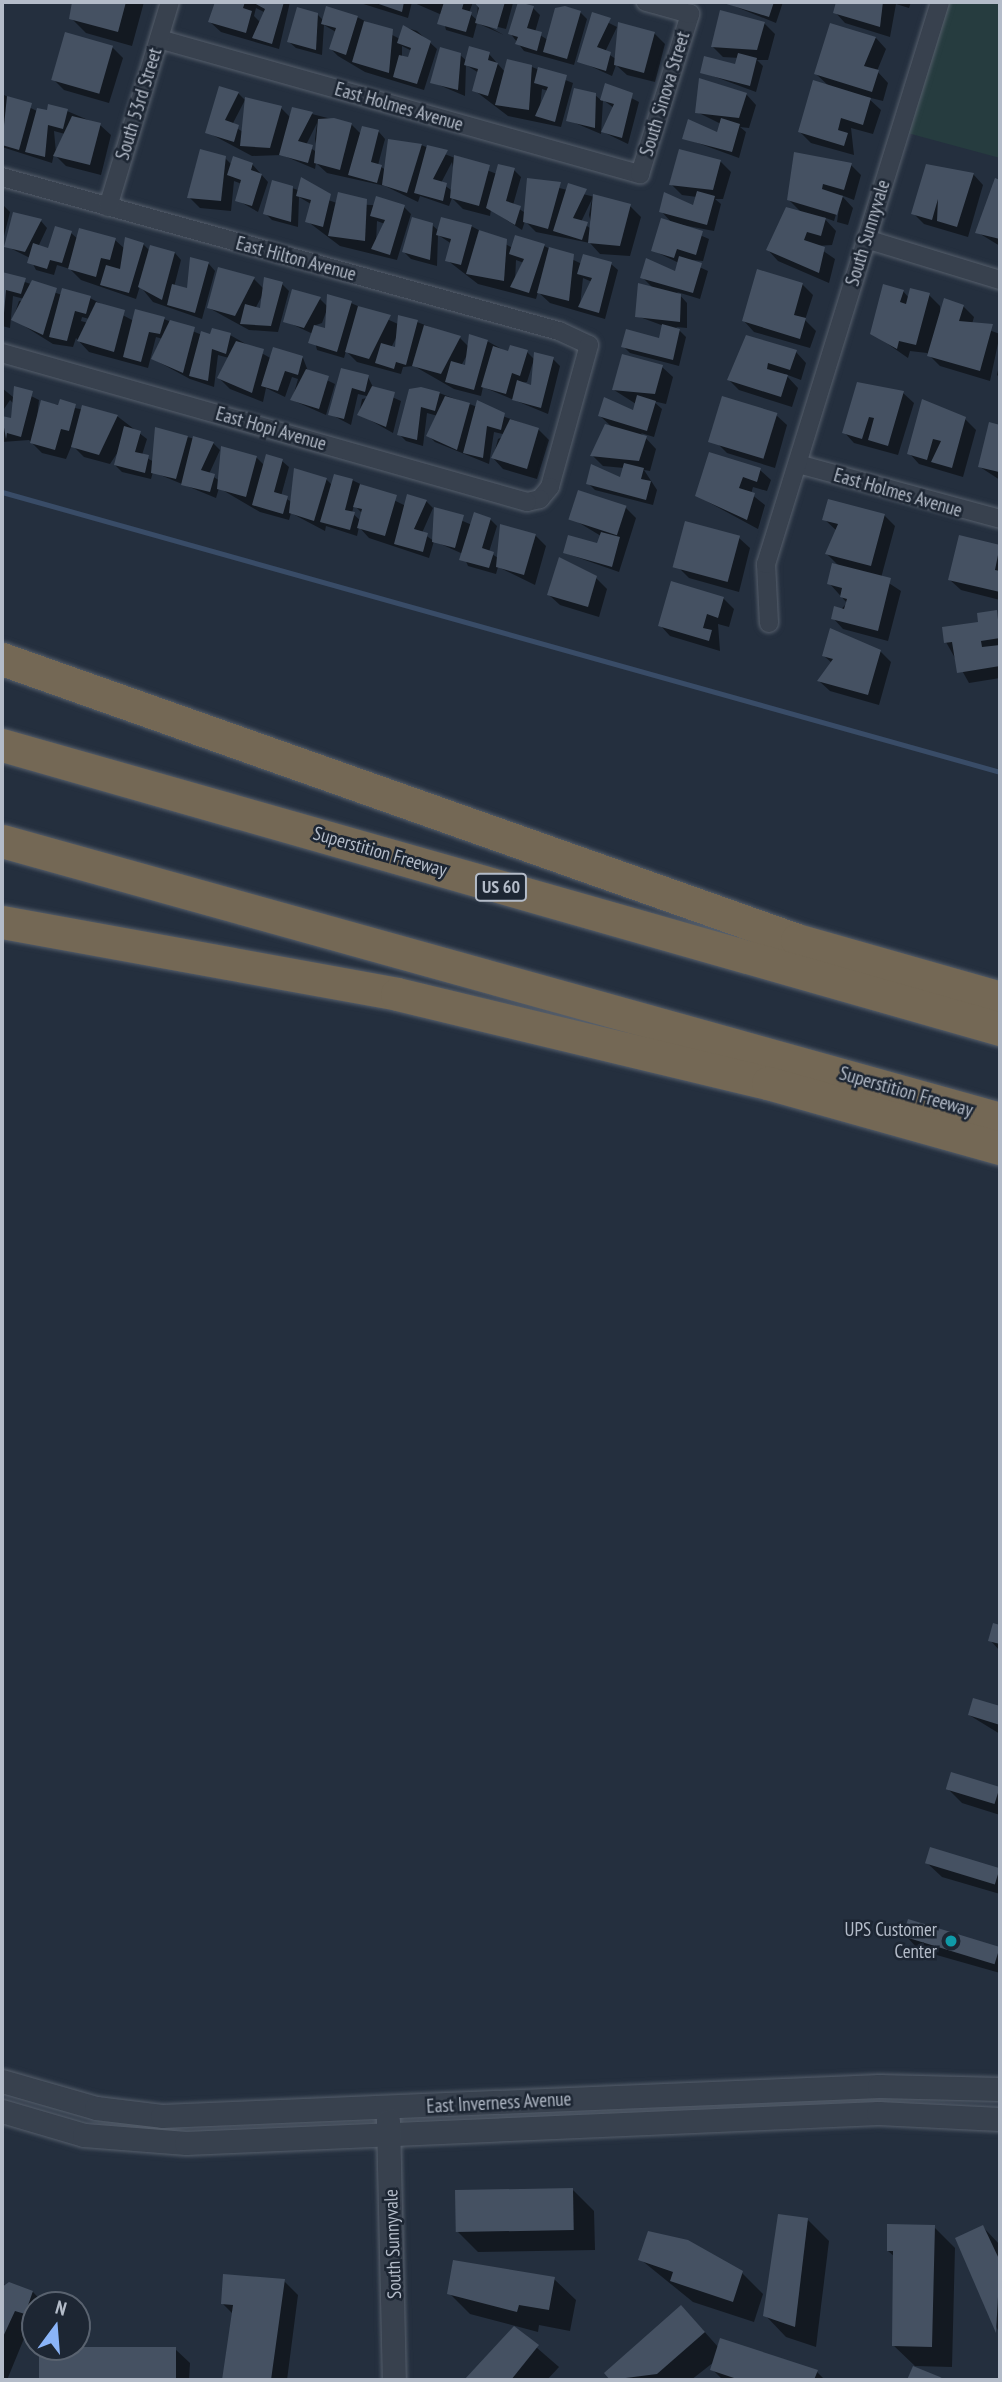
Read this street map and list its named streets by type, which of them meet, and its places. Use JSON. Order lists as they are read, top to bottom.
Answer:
{
  "streets": {
    "highway": ["Superstition Freeway", "US 60"],
    "street": [
      "South Sinova Street",
      "South 53rd Street",
      "East Holmes Avenue",
      "South Sunnyvale",
      "East Hilton Avenue",
      "East Hopi Avenue",
      "East Inverness Avenue"
    ]
  },
  "crossings": [
    ["South Sinova Street", "East Holmes Avenue"],
    ["South 53rd Street", "East Holmes Avenue"],
    ["South 53rd Street", "East Hilton Avenue"],
    ["East Holmes Avenue", "South Sunnyvale"],
    ["South Sunnyvale", "East Inverness Avenue"],
    ["East Hilton Avenue", "East Hopi Avenue"]
  ],
  "places": ["UPS Customer Center"],
  "north": "top"
}
